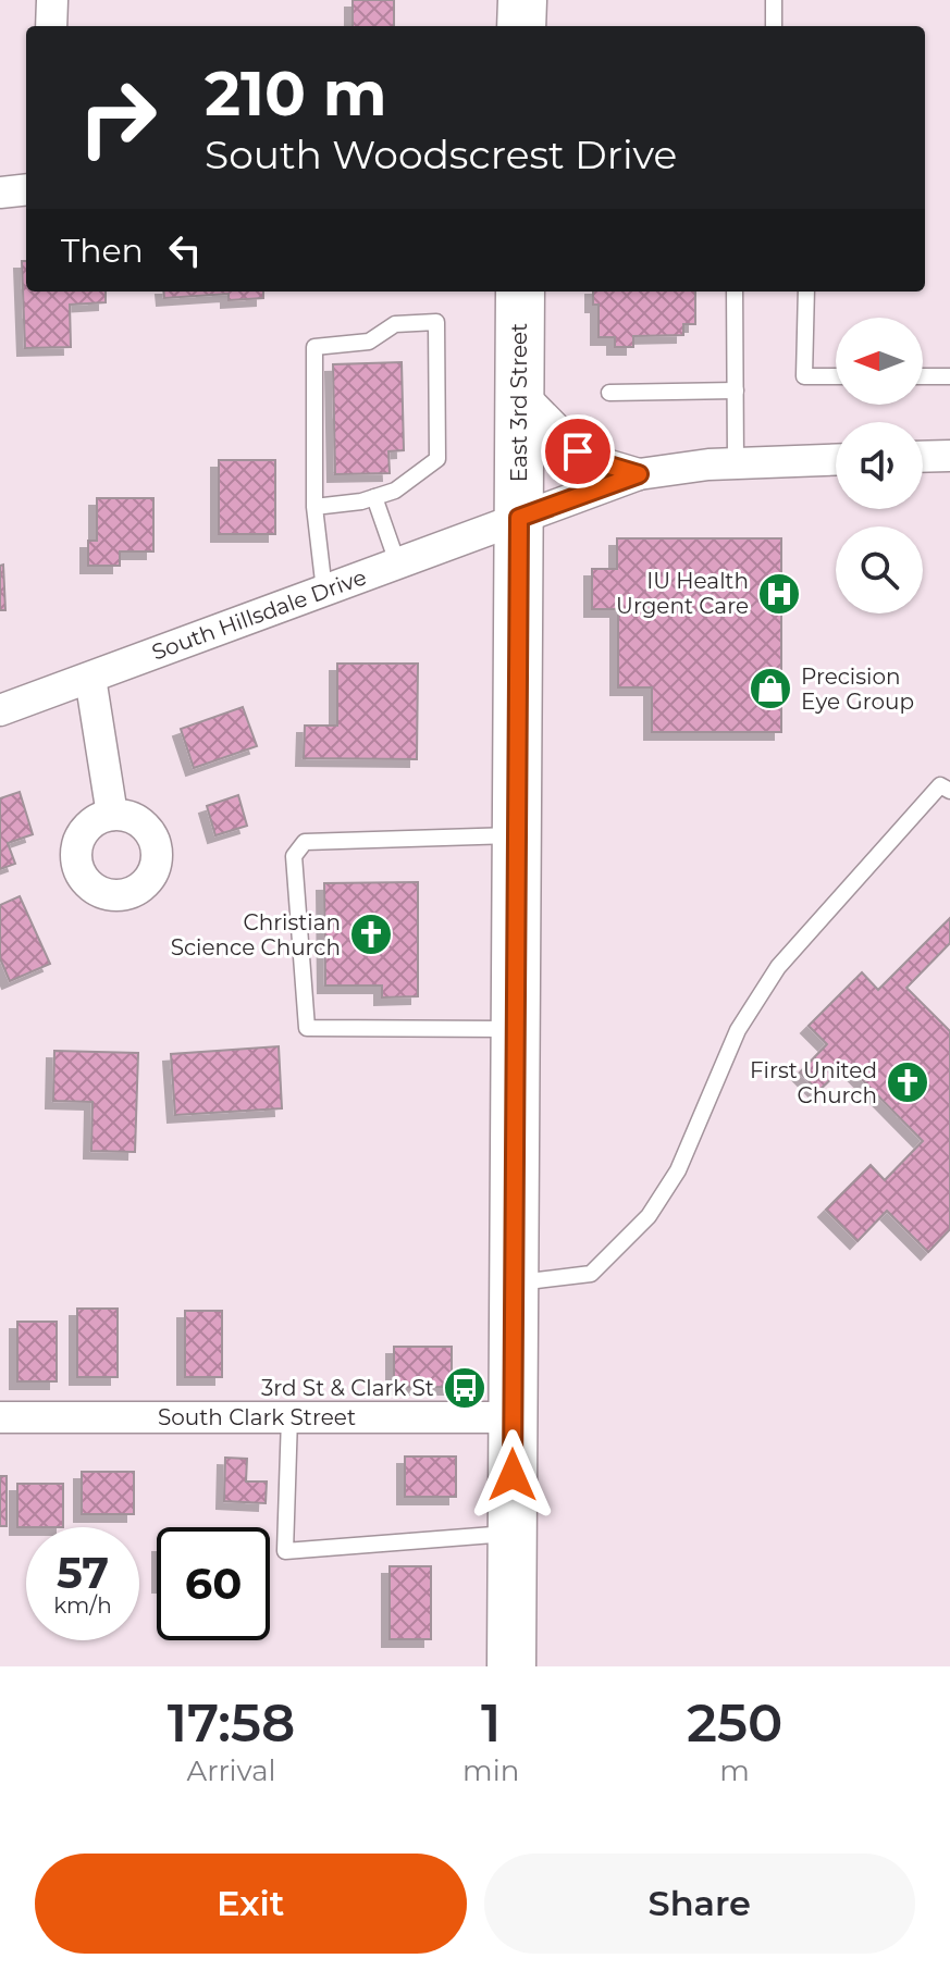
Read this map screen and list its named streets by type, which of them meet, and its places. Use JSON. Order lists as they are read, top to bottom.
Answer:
{
  "streets": {
    "main road": ["East 3rd Street"],
    "street": ["South Hillsdale Drive", "South Clark Street"]
  },
  "crossings": [
    ["East 3rd Street", "South Hillsdale Drive"],
    ["East 3rd Street", "South Clark Street"]
  ],
  "places": {
    "hospital": ["IU Health Urgent Care"],
    "shop": ["Precision Eye Group"],
    "church": ["Christian Science Church", "First United Church"],
    "bus stop": ["3rd St & Clark St"]
  },
  "north": "left",
  "page": {
    "turn": ["210 m", "South Woodscrest Drive"],
    "then": "Then",
    "speed": "57 km/h",
    "limit": "60",
    "eta": [
      "17:58",
      "Arrival",
      "1",
      "min",
      "250",
      "m"
    ],
    "buttons": ["Exit", "Share"]
  }
}
